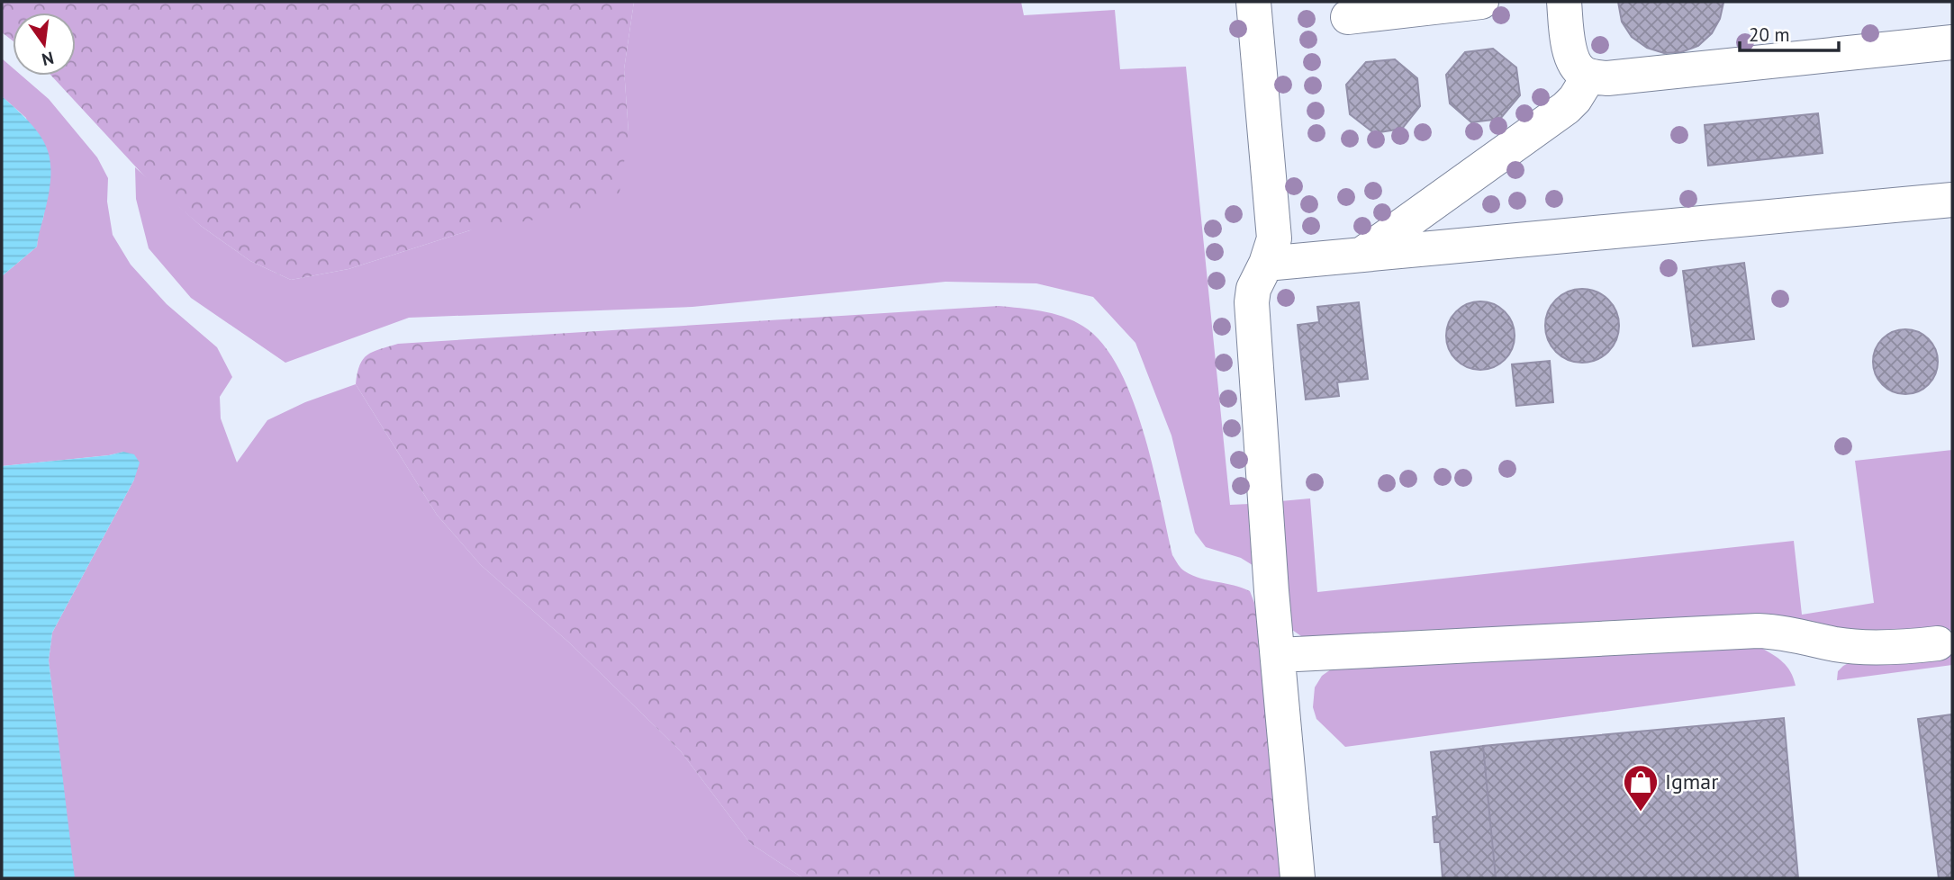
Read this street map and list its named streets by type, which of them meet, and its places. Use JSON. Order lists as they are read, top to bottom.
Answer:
{
  "places": {
    "shop": ["Igmar"]
  },
  "scale_bar": "20 m",
  "north": "bottom"
}
